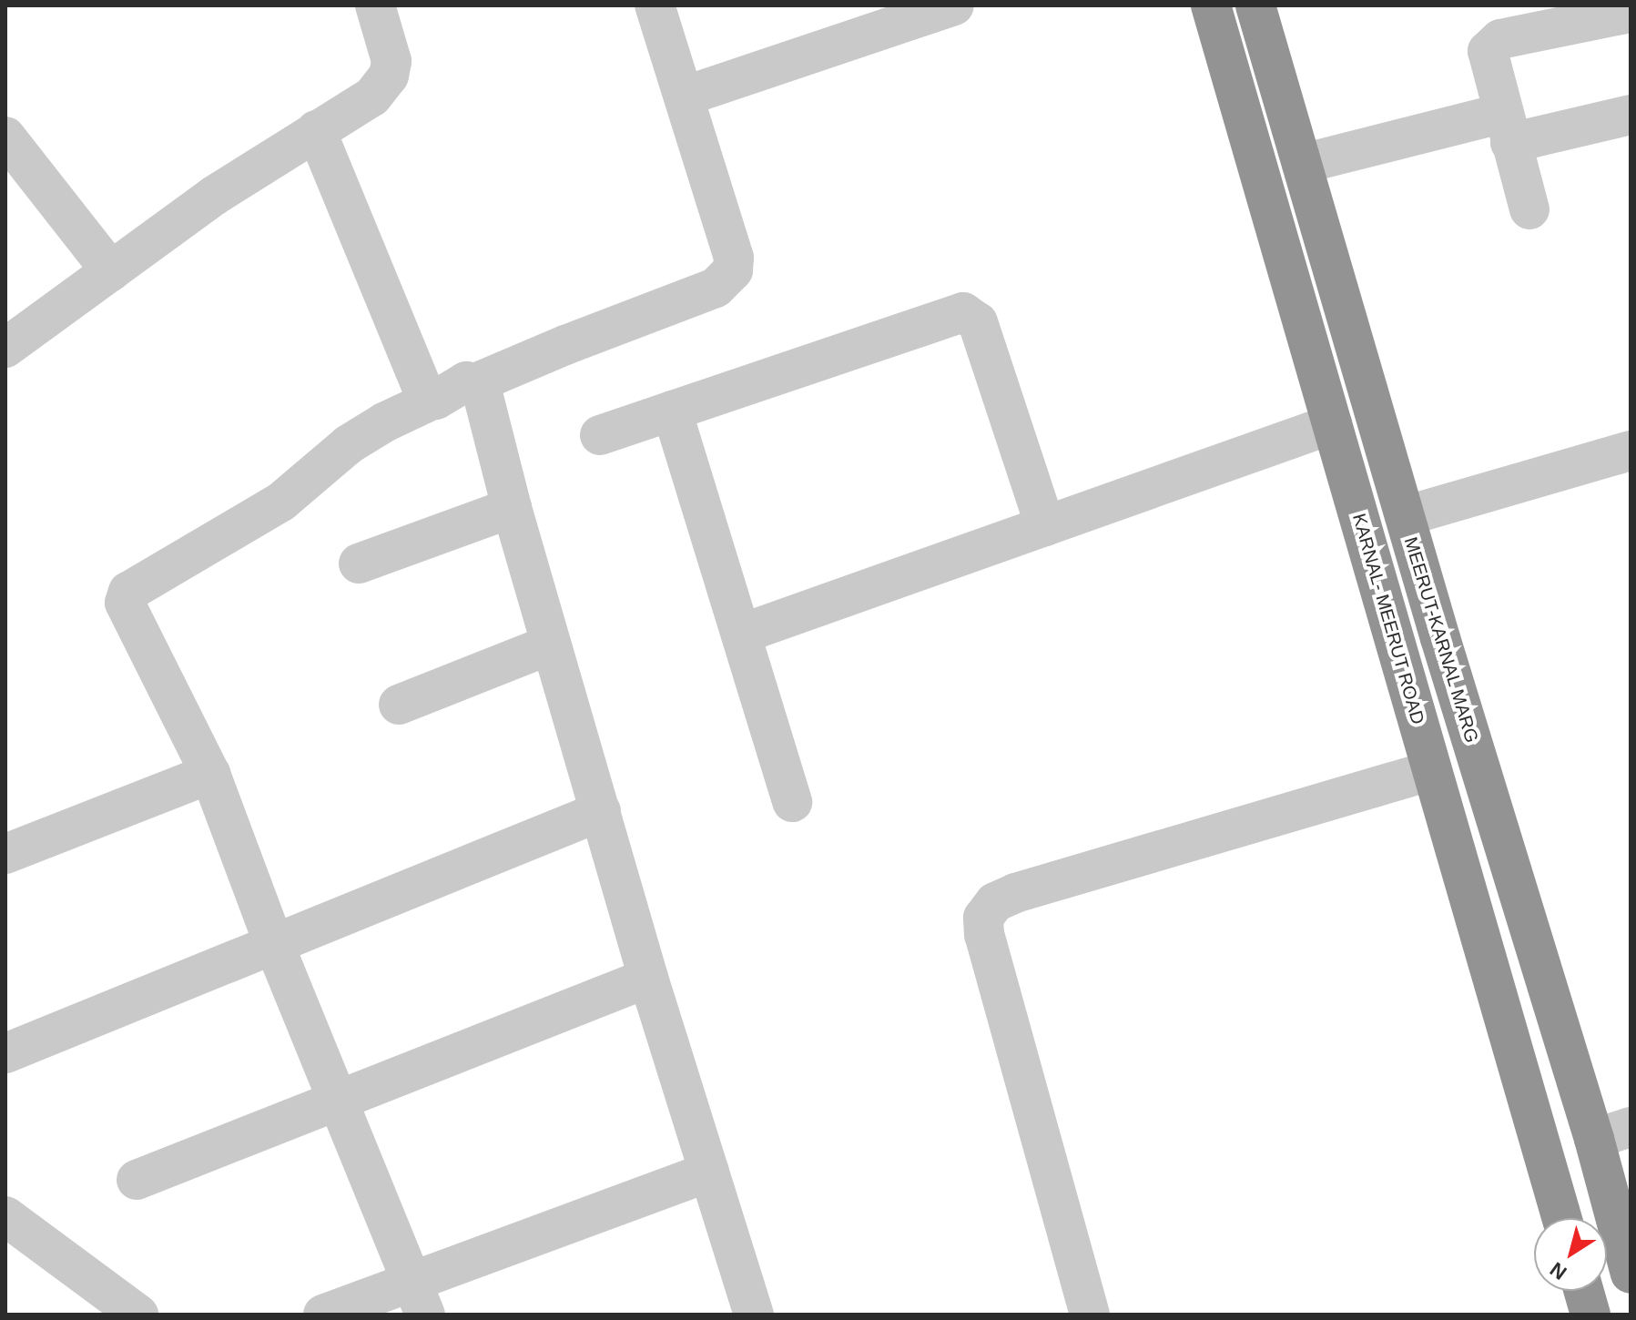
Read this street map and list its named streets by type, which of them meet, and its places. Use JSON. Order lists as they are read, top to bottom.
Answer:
{
  "streets": {
    "highway": ["KARNAL- MEERUT ROAD", "MEERUT-KARNAL MARG"]
  },
  "north": "bottom left"
}
